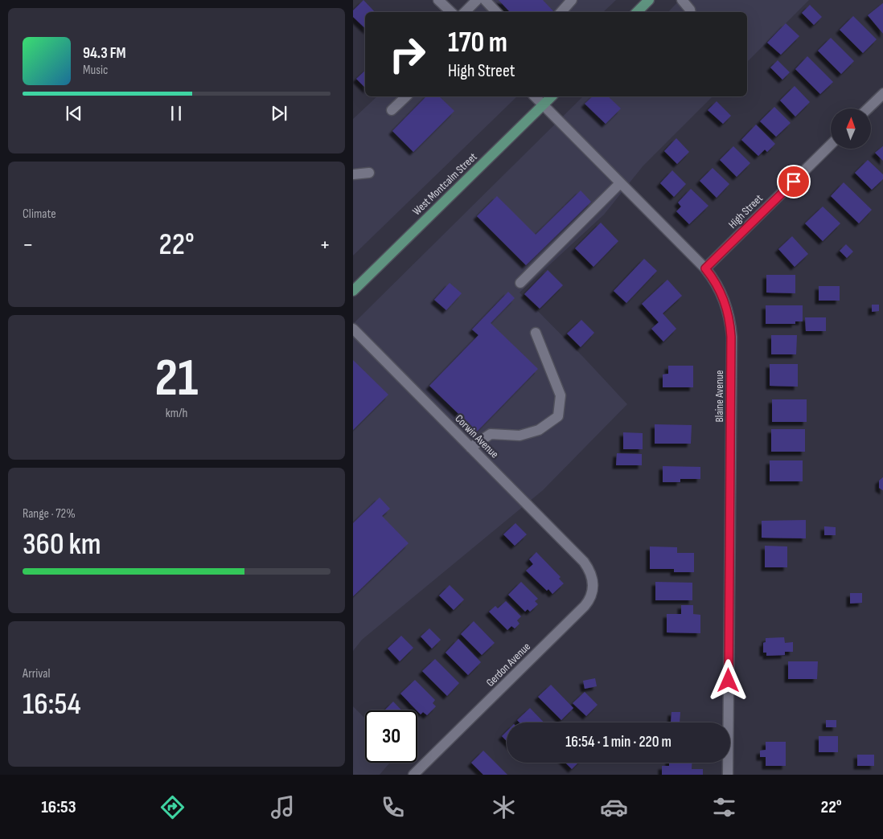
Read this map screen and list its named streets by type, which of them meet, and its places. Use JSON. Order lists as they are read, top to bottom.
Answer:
{
  "streets": {
    "main road": ["West Montcalm Street"],
    "street": [
      "High Street",
      "Blaine Avenue",
      "Corwin Avenue",
      "Gerdon Avenue"
    ]
  },
  "crossings": [
    ["West Montcalm Street", "Blaine Avenue"],
    ["High Street", "Blaine Avenue"],
    ["Corwin Avenue", "Gerdon Avenue"]
  ],
  "north": "top",
  "page": {
    "turn": ["170 m", "High Street"],
    "song": ["94.3 FM", "Music"],
    "tile": [
      "Climate",
      ["21", "km/h"],
      ["Range · 72%", "360 km"],
      ["Arrival", "16:54"]
    ],
    "heat": ["−", "22°", "+"],
    "limit": "30",
    "trip": "16:54 · 1 min · 220 m",
    "tabs": ["16:53", "22°"]
  }
}
